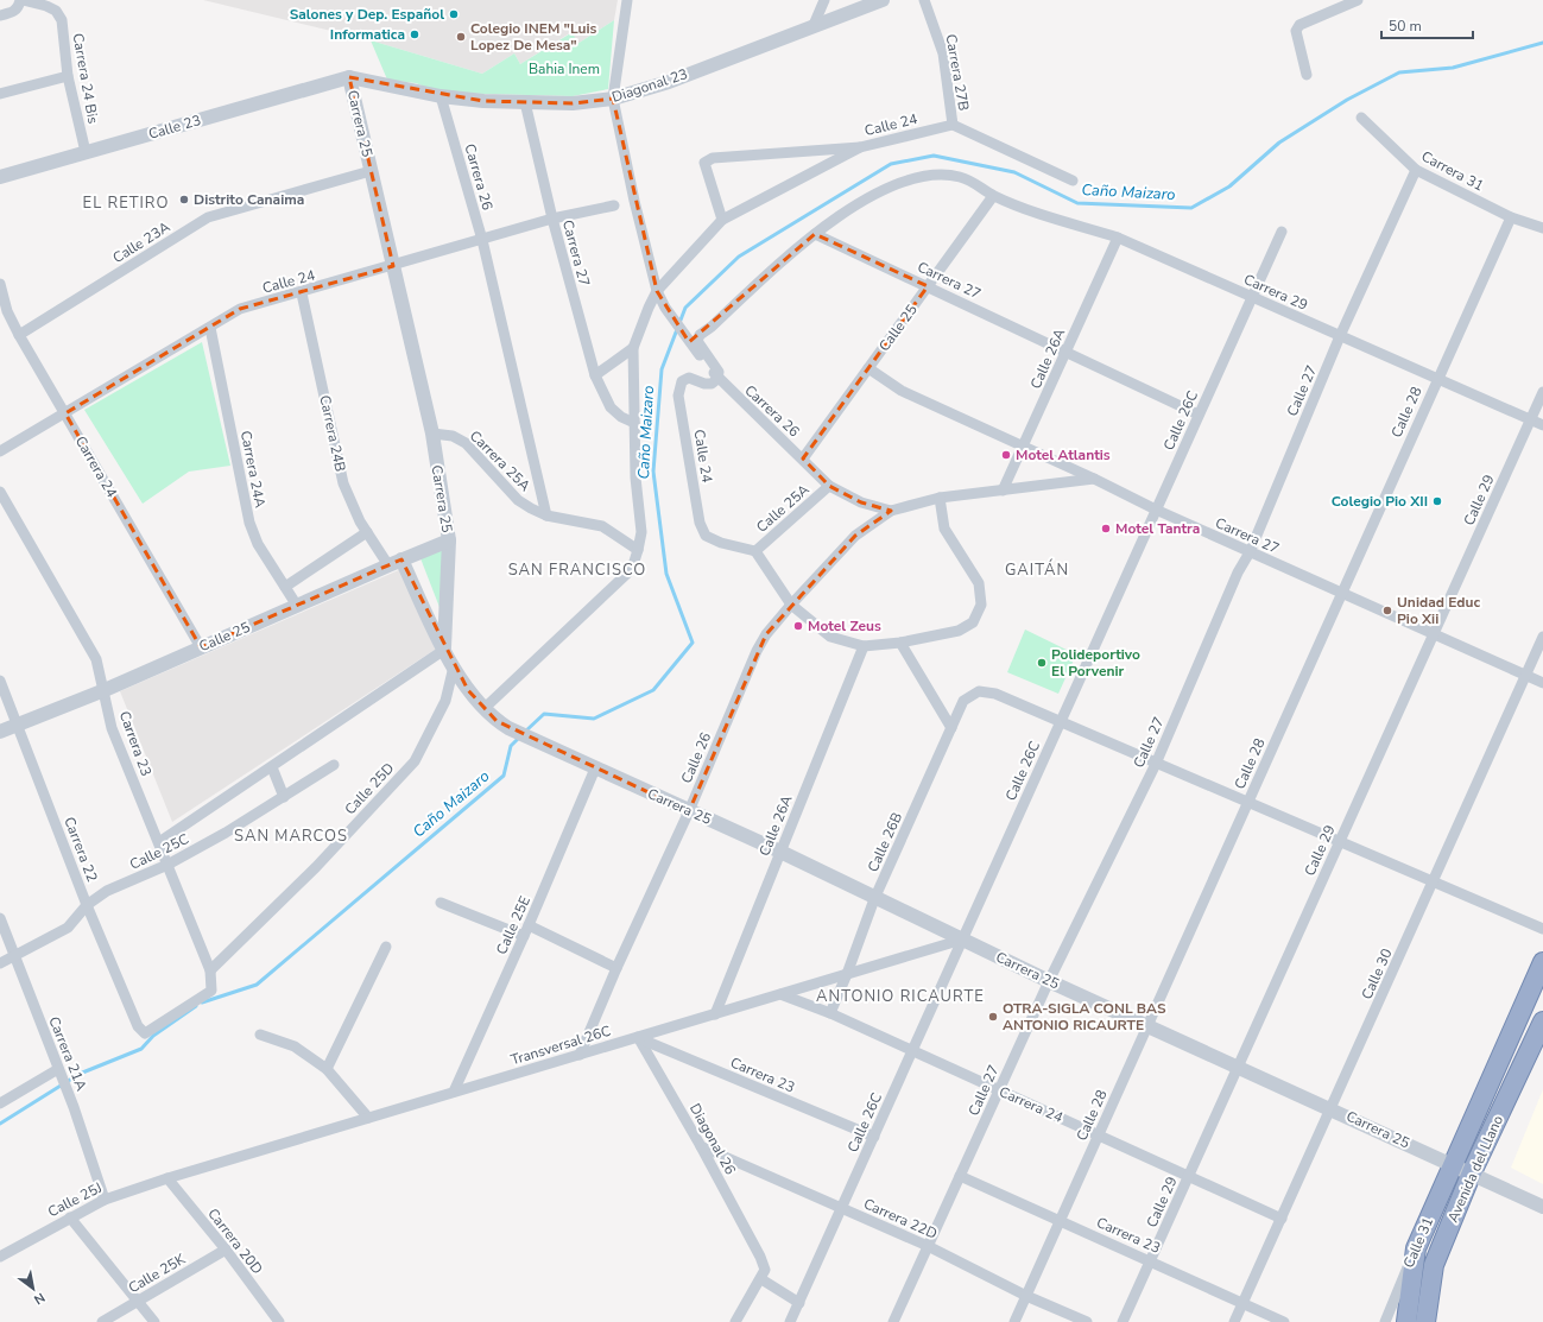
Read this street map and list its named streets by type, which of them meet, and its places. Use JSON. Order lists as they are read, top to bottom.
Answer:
{
  "streets": {
    "highway": ["Avenida del Llano", "Calle 31"],
    "street": [
      "Carrera 27B",
      "Carrera 24 Bis",
      "Diagonal 23",
      "Carrera 25",
      "Calle 24",
      "Calle 23",
      "Carrera 31",
      "Carrera 26",
      "Calle 23A",
      "Carrera 27",
      "Carrera 29",
      "Calle 25",
      "Calle 26A",
      "Calle 27",
      "Calle 28",
      "Calle 26C",
      "Carrera 24B",
      "Carrera 25A",
      "Carrera 24",
      "Carrera 24A",
      "Calle 29",
      "Calle 25A",
      "Carrera 23",
      "Calle 26",
      "Calle 25D",
      "Calle 26B",
      "Carrera 22",
      "Calle 25C",
      "Calle 25E",
      "Calle 30",
      "Transversal 26C",
      "Carrera 21A",
      "Diagonal 26",
      "Calle 25J",
      "Carrera 22D",
      "Carrera 20D",
      "Calle 25K"
    ]
  },
  "crossings": [
    ["Carrera 27B", "Calle 24"],
    ["Carrera 24 Bis", "Calle 23"],
    ["Diagonal 23", "Carrera 25"],
    ["Diagonal 23", "Calle 23"],
    ["Diagonal 23", "Carrera 26"],
    ["Diagonal 23", "Carrera 27"],
    ["Carrera 25", "Calle 24"],
    ["Carrera 25", "Calle 23"],
    ["Carrera 25", "Calle 23A"],
    ["Carrera 25", "Calle 25"],
    ["Carrera 25", "Calle 26A"],
    ["Carrera 25", "Calle 27"],
    ["Carrera 25", "Calle 28"],
    ["Carrera 25", "Calle 26C"],
    ["Carrera 25", "Carrera 24B"],
    ["Carrera 25", "Carrera 25A"],
    ["Carrera 25", "Calle 29"],
    ["Carrera 25", "Calle 26"],
    ["Carrera 25", "Calle 25D"],
    ["Carrera 25", "Calle 26B"],
    ["Carrera 25", "Calle 25C"],
    ["Carrera 25", "Calle 25E"],
    ["Carrera 25", "Calle 30"],
    ["Carrera 25", "Transversal 26C"],
    ["Carrera 25", "Avenida del Llano"],
    ["Carrera 25", "Calle 31"],
    ["Calle 24", "Carrera 26"],
    ["Calle 24", "Carrera 27"],
    ["Calle 24", "Carrera 24B"],
    ["Calle 24", "Carrera 24"],
    ["Calle 24", "Carrera 24A"],
    ["Calle 24", "Calle 25A"],
    ["Carrera 31", "Calle 27"],
    ["Carrera 31", "Calle 28"],
    ["Carrera 26", "Calle 25"],
    ["Carrera 26", "Carrera 25A"],
    ["Carrera 26", "Calle 25A"],
    ["Carrera 26", "Calle 26"],
    ["Calle 23A", "Carrera 24"],
    ["Carrera 27", "Calle 25"],
    ["Carrera 27", "Calle 26A"],
    ["Carrera 27", "Calle 27"],
    ["Carrera 27", "Calle 28"],
    ["Carrera 27", "Calle 26C"],
    ["Carrera 27", "Calle 29"],
    ["Carrera 27", "Calle 30"],
    ["Carrera 29", "Calle 25"],
    ["Carrera 29", "Calle 26A"],
    ["Carrera 29", "Calle 27"],
    ["Carrera 29", "Calle 28"],
    ["Carrera 29", "Calle 26C"],
    ["Carrera 29", "Calle 29"],
    ["Calle 25", "Carrera 24B"],
    ["Calle 25", "Carrera 24"],
    ["Calle 25", "Carrera 24A"],
    ["Calle 25", "Carrera 23"],
    ["Calle 25", "Carrera 22"],
    ["Calle 26A", "Transversal 26C"],
    ["Calle 27", "Carrera 24"],
    ["Calle 27", "Carrera 23"],
    ["Calle 27", "Carrera 22D"],
    ["Calle 28", "Carrera 24"],
    ["Calle 28", "Carrera 23"],
    ["Calle 28", "Carrera 22D"],
    ["Calle 26C", "Carrera 24"],
    ["Calle 26C", "Carrera 23"],
    ["Calle 26C", "Calle 26B"],
    ["Calle 26C", "Transversal 26C"],
    ["Calle 26C", "Carrera 22D"],
    ["Carrera 24B", "Calle 25C"],
    ["Carrera 24", "Calle 29"],
    ["Carrera 24", "Calle 26B"],
    ["Carrera 24", "Calle 30"],
    ["Carrera 24", "Transversal 26C"],
    ["Calle 29", "Carrera 23"],
    ["Carrera 23", "Calle 25D"],
    ["Carrera 23", "Carrera 22"],
    ["Carrera 23", "Calle 25C"],
    ["Carrera 23", "Calle 30"],
    ["Carrera 23", "Transversal 26C"],
    ["Carrera 23", "Diagonal 26"],
    ["Calle 26", "Transversal 26C"],
    ["Calle 26B", "Transversal 26C"],
    ["Carrera 22", "Calle 25C"],
    ["Calle 25C", "Carrera 21A"],
    ["Calle 25E", "Transversal 26C"],
    ["Transversal 26C", "Diagonal 26"],
    ["Transversal 26C", "Calle 25J"],
    ["Transversal 26C", "Carrera 20D"],
    ["Carrera 21A", "Calle 25J"],
    ["Diagonal 26", "Carrera 22D"],
    ["Avenida del Llano", "Calle 31"],
    ["Calle 25J", "Carrera 20D"],
    ["Carrera 20D", "Calle 25K"]
  ],
  "districts": [
    "EL RETIRO",
    "SAN FRANCISCO",
    "GAITÁN",
    "SAN MARCOS",
    "ANTONIO RICAURTE"
  ],
  "water": ["Caño Maizaro"],
  "parks": ["Bahia Inem"],
  "places": [
    "Salones y Dep. Español",
    "Informatica",
    "Colegio INEM \"Luis Lopez De Mesa\"",
    "Distrito Canaima",
    "Motel Atlantis",
    "Colegio Pio XII",
    "Motel Tantra",
    "Unidad Educ Pio Xii",
    "Motel Zeus",
    "Polideportivo El Porvenir",
    "OTRA-SIGLA CONL BAS ANTONIO RICAURTE"
  ],
  "scale_bar": "50 m",
  "north": "bottom right"
}
